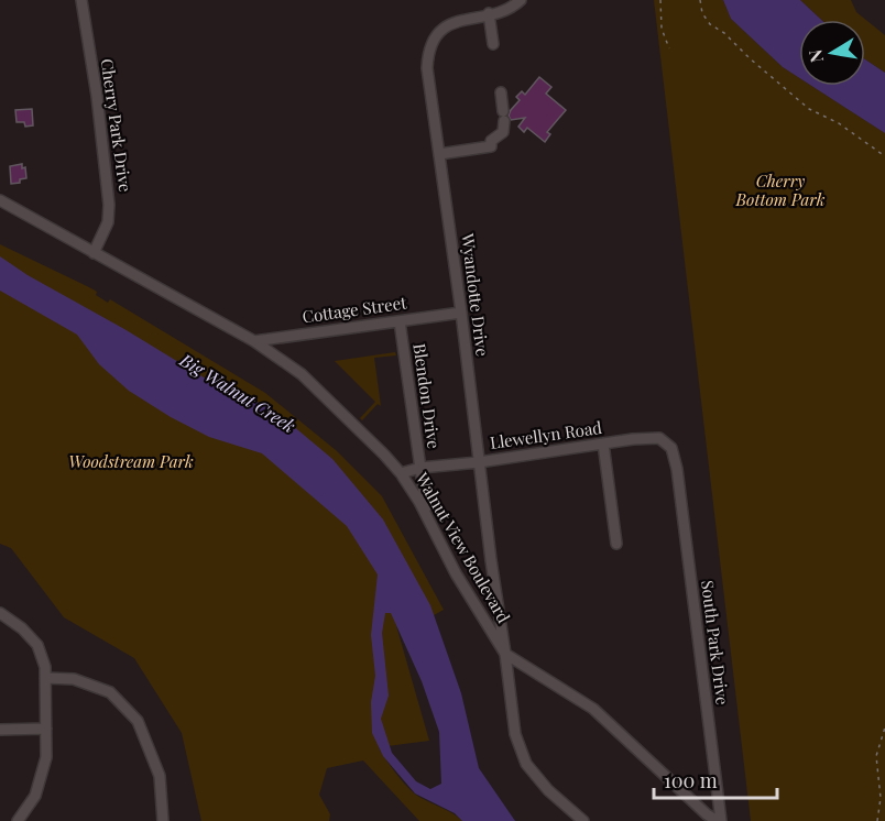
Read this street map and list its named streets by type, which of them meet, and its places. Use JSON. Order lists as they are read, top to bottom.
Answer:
{
  "streets": {
    "street": [
      "Cherry Park Drive",
      "Wyandotte Drive",
      "Cottage Street",
      "Blendon Drive",
      "Llewellyn Road",
      "Walnut View Boulevard",
      "South Park Drive"
    ]
  },
  "crossings": [
    ["Cherry Park Drive", "Walnut View Boulevard"],
    ["Wyandotte Drive", "Cottage Street"],
    ["Wyandotte Drive", "Llewellyn Road"],
    ["Wyandotte Drive", "Walnut View Boulevard"],
    ["Cottage Street", "Blendon Drive"],
    ["Cottage Street", "Walnut View Boulevard"],
    ["Blendon Drive", "Llewellyn Road"],
    ["Blendon Drive", "Walnut View Boulevard"],
    ["Llewellyn Road", "Walnut View Boulevard"],
    ["Llewellyn Road", "South Park Drive"]
  ],
  "water": ["Big Walnut Creek"],
  "parks": ["Cherry Bottom Park", "Woodstream Park"],
  "scale_bar": "100 m",
  "north": "left"
}
